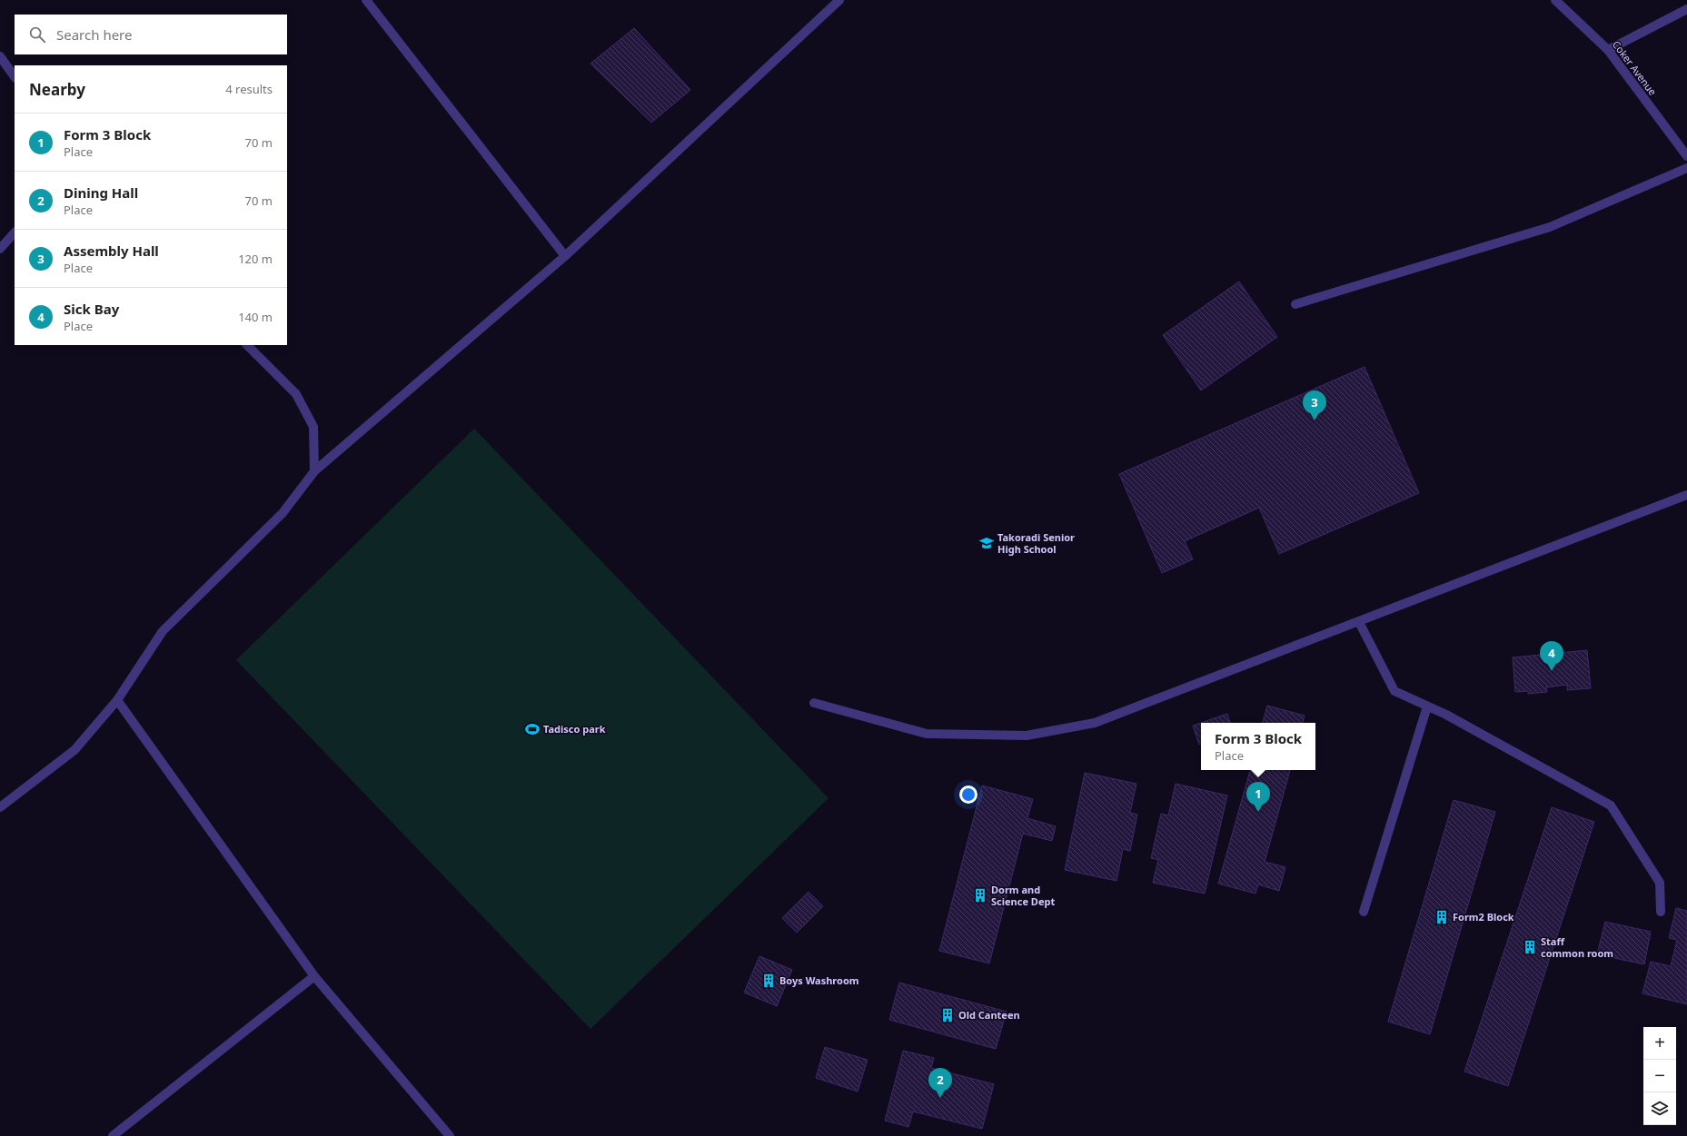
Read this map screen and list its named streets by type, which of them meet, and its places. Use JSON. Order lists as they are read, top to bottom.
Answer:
{
  "streets": {
    "street": ["Coker Avenue"]
  },
  "places": {
    "school or university": ["Takoradi Senior High School"],
    "sports": ["Tadisco park"],
    "building": [
      "Dorm and Science Dept",
      "Form2 Block",
      "Staff common room",
      "Boys Washroom",
      "Old Canteen"
    ]
  },
  "page": {
    "search": "Search here",
    "heading": ["Nearby", "4 results"],
    "list": [
      {
        "mark": "1",
        "name": "Form 3 Block",
        "note": "Place",
        "value": "70 m"
      },
      {
        "mark": "2",
        "name": "Dining Hall",
        "note": "Place",
        "value": "70 m"
      },
      {
        "mark": "3",
        "name": "Assembly Hall",
        "note": "Place",
        "value": "120 m"
      },
      {
        "mark": "4",
        "name": "Sick Bay",
        "note": "Place",
        "value": "140 m"
      }
    ],
    "pins": [
      "3",
      "4",
      "1",
      "2"
    ],
    "popup": ["Form 3 Block", "Place"],
    "map_buttons": ["+", "−"]
  }
}
